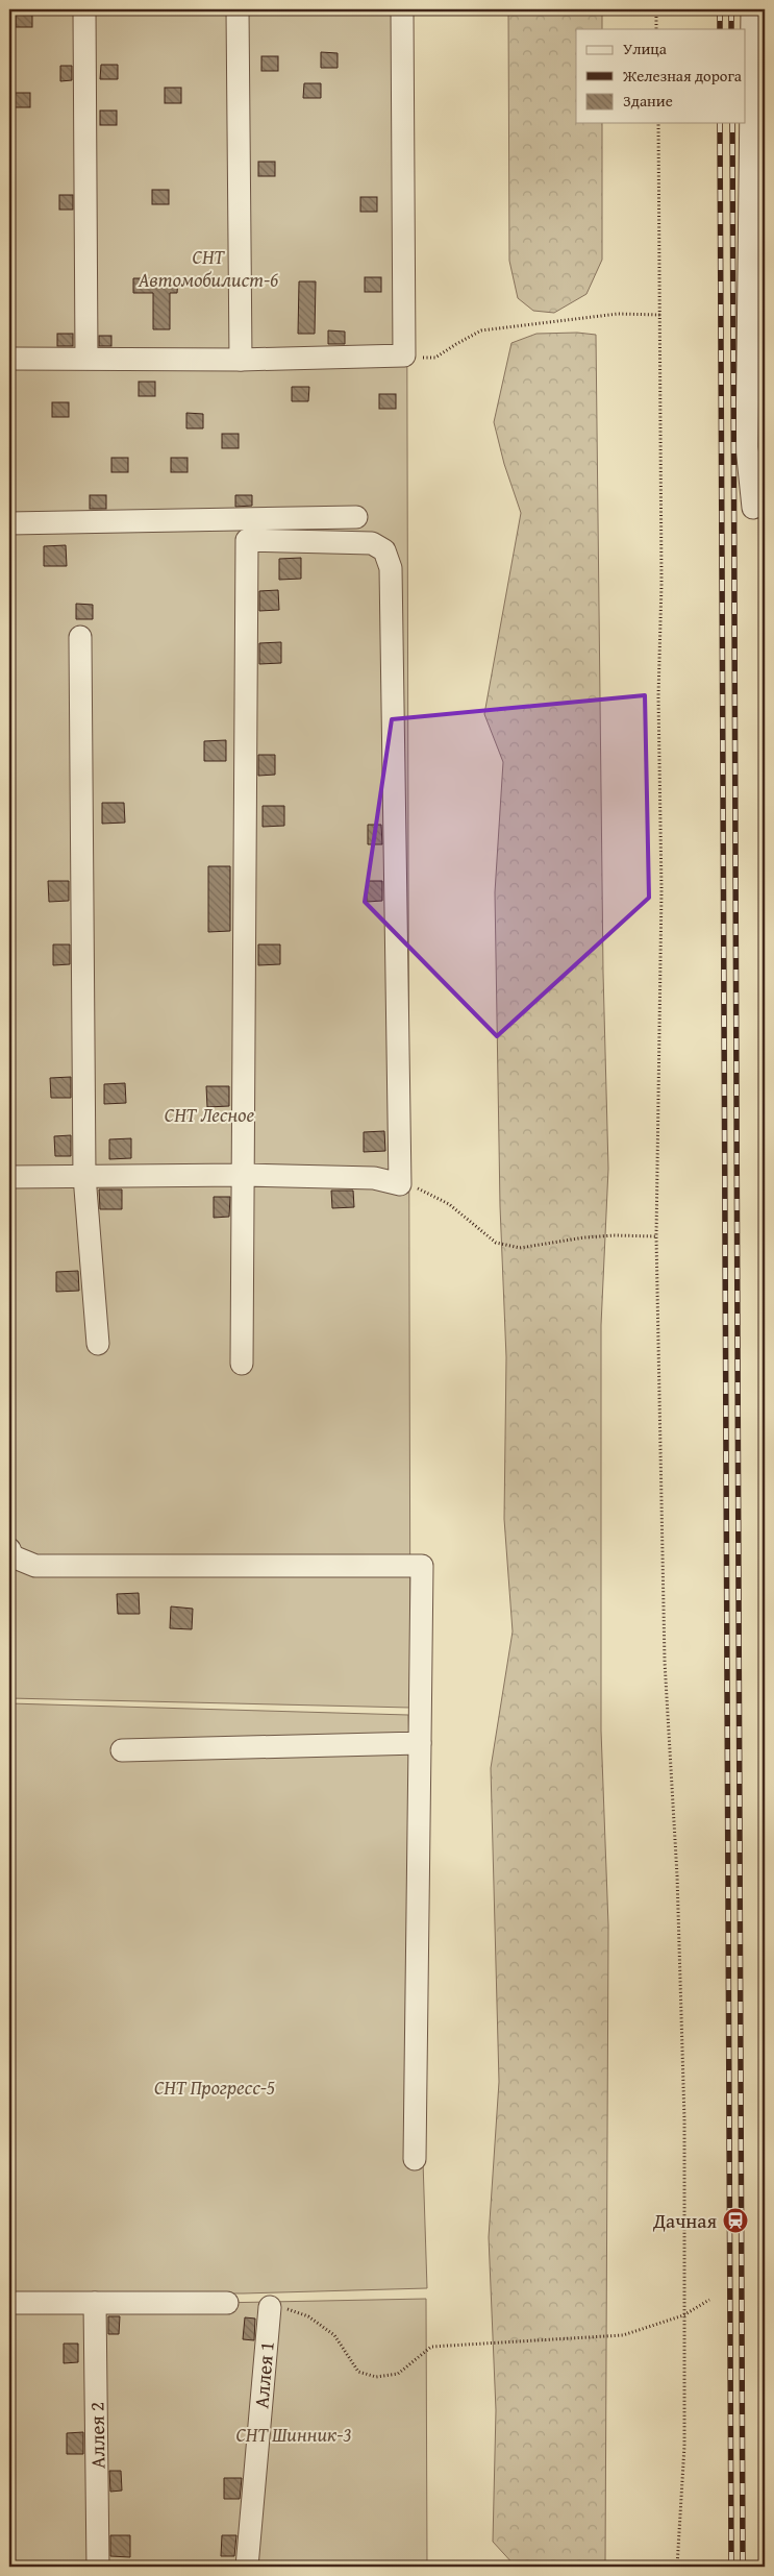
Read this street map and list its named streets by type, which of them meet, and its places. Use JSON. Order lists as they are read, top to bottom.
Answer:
{
  "streets": {
    "street": ["Аллея 1", "Аллея 2"]
  },
  "parks": [
    "СНТ Автомобилист-6",
    "СНТ Лесное",
    "СНТ Прогресс-5",
    "СНТ Шинник-3"
  ],
  "places": {
    "station": ["Дачная"]
  },
  "legend": ["Улица", "Железная дорога", "Здание"]
}
